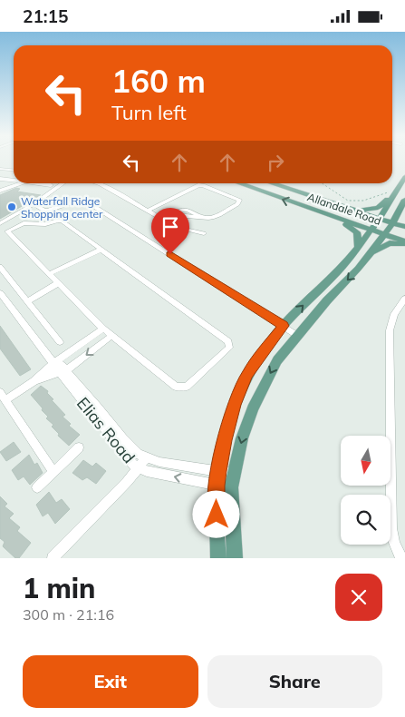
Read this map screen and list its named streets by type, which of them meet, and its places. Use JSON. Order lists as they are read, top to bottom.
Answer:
{
  "streets": {
    "main road": ["Allandale Road"],
    "street": ["Elias Road"]
  },
  "places": ["Waterfall Ridge Shopping center"],
  "north": "bottom",
  "page": {
    "status": "21:15",
    "turn": ["160 m", "Turn left"],
    "heading": ["1 min", "300 m · 21:16"],
    "buttons": ["Exit", "Share"]
  }
}
